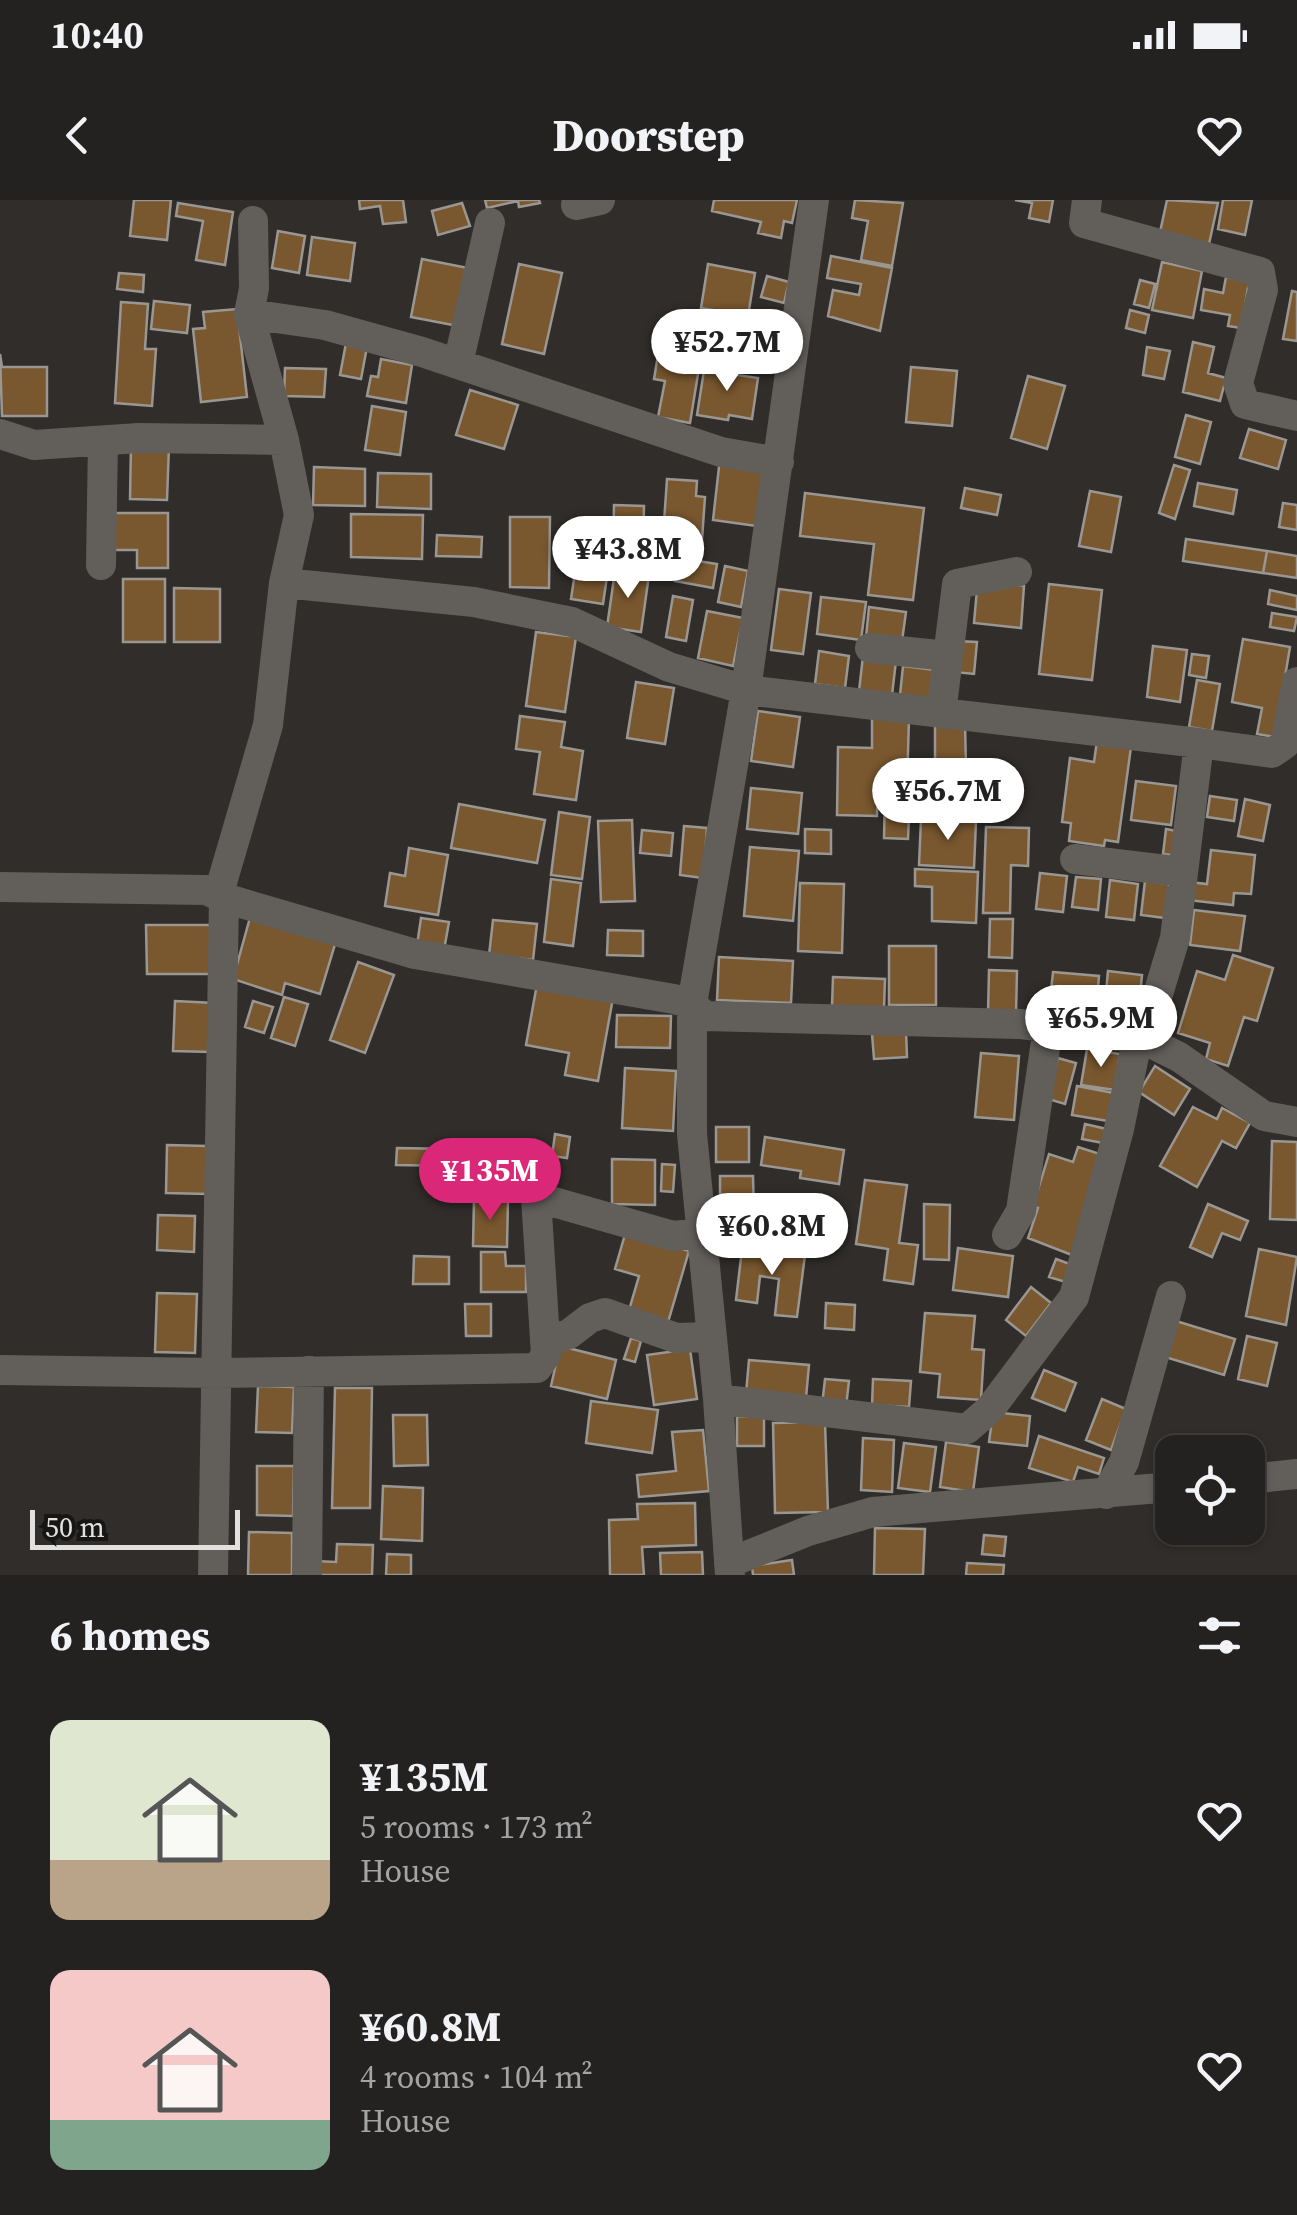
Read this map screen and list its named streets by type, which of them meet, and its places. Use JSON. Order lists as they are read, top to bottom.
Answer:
{
  "scale_bar": "50 m",
  "page": {
    "status": "10:40",
    "header": "Doorstep",
    "price": [
      "¥52.7M",
      "¥43.8M",
      "¥56.7M",
      "¥65.9M",
      "¥135M",
      "¥60.8M"
    ],
    "scale": "50 m",
    "heading": "6 homes",
    "list": [
      {
        "name": "¥135M",
        "note": "5 rooms · 173 m² · House"
      },
      {
        "name": "¥60.8M",
        "note": "4 rooms · 104 m² · House"
      }
    ]
  }
}
